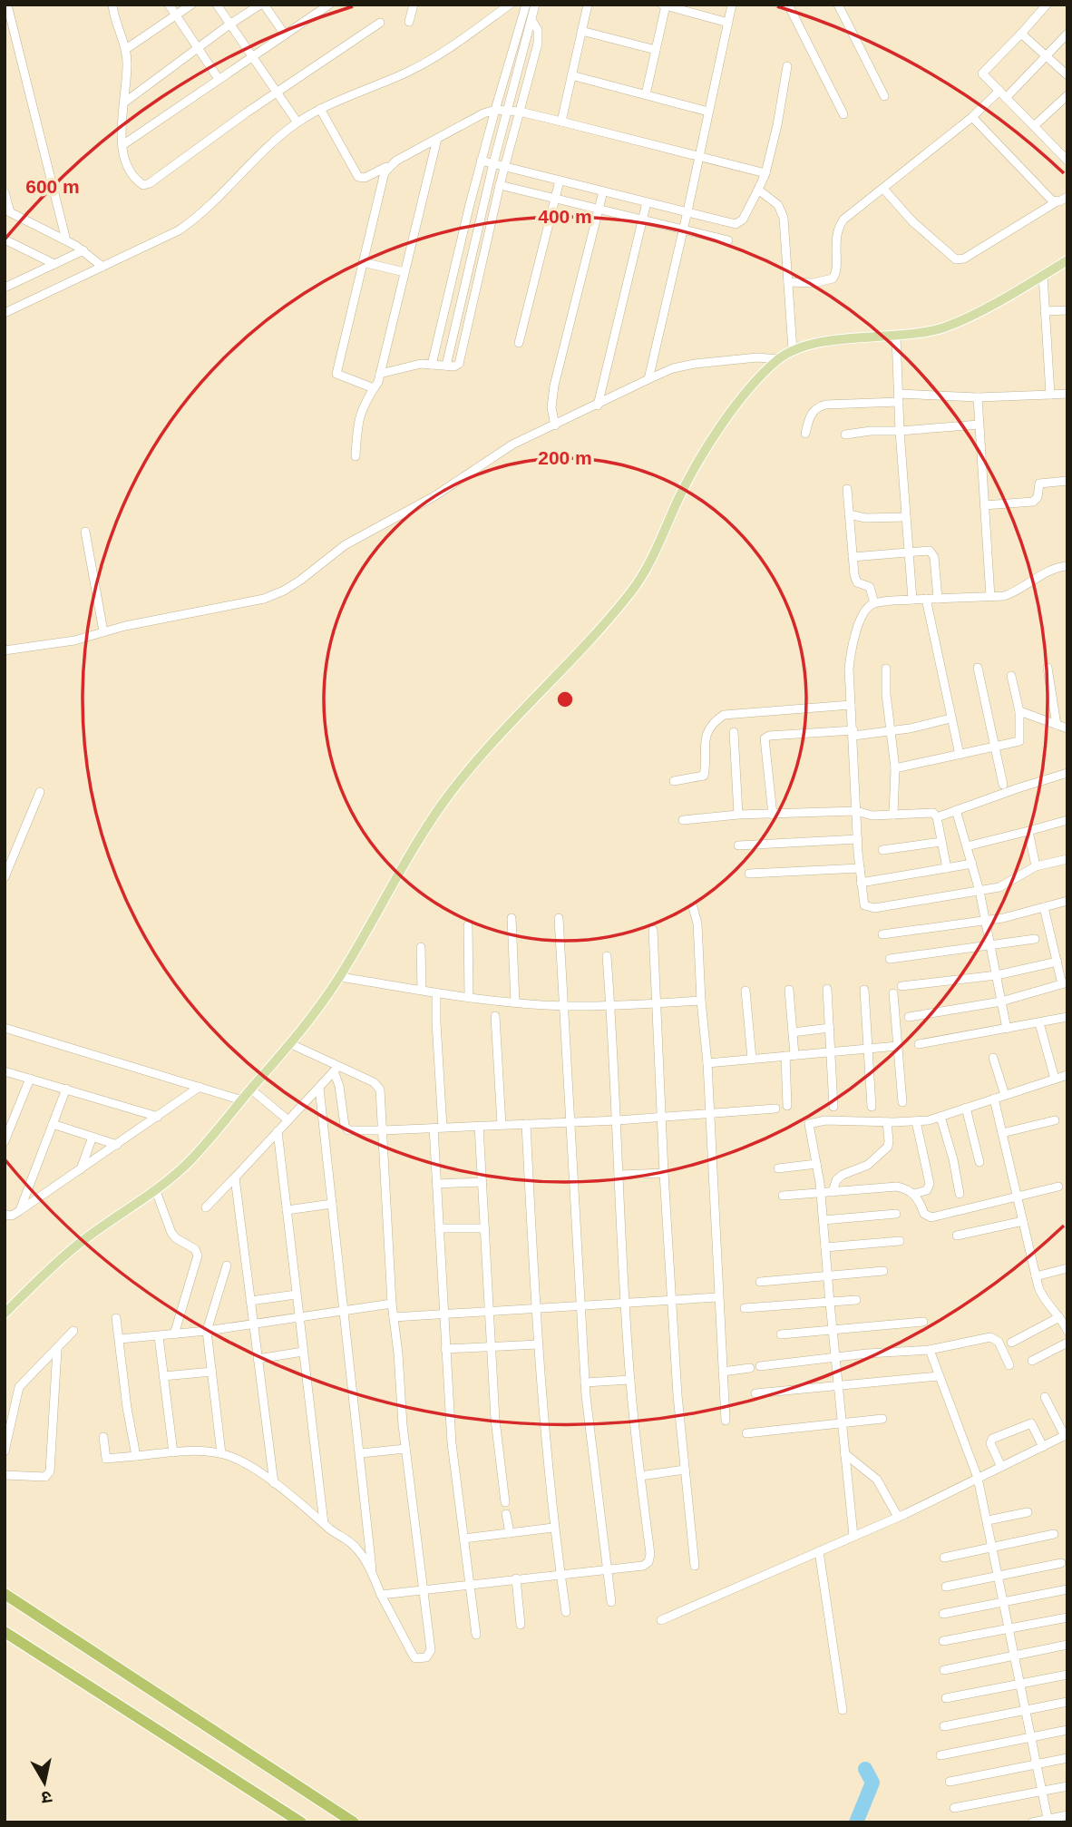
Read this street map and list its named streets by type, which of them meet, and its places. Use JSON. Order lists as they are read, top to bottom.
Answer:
{
  "north": "bottom",
  "rings": ["600 m", "400 m", "200 m"]
}
